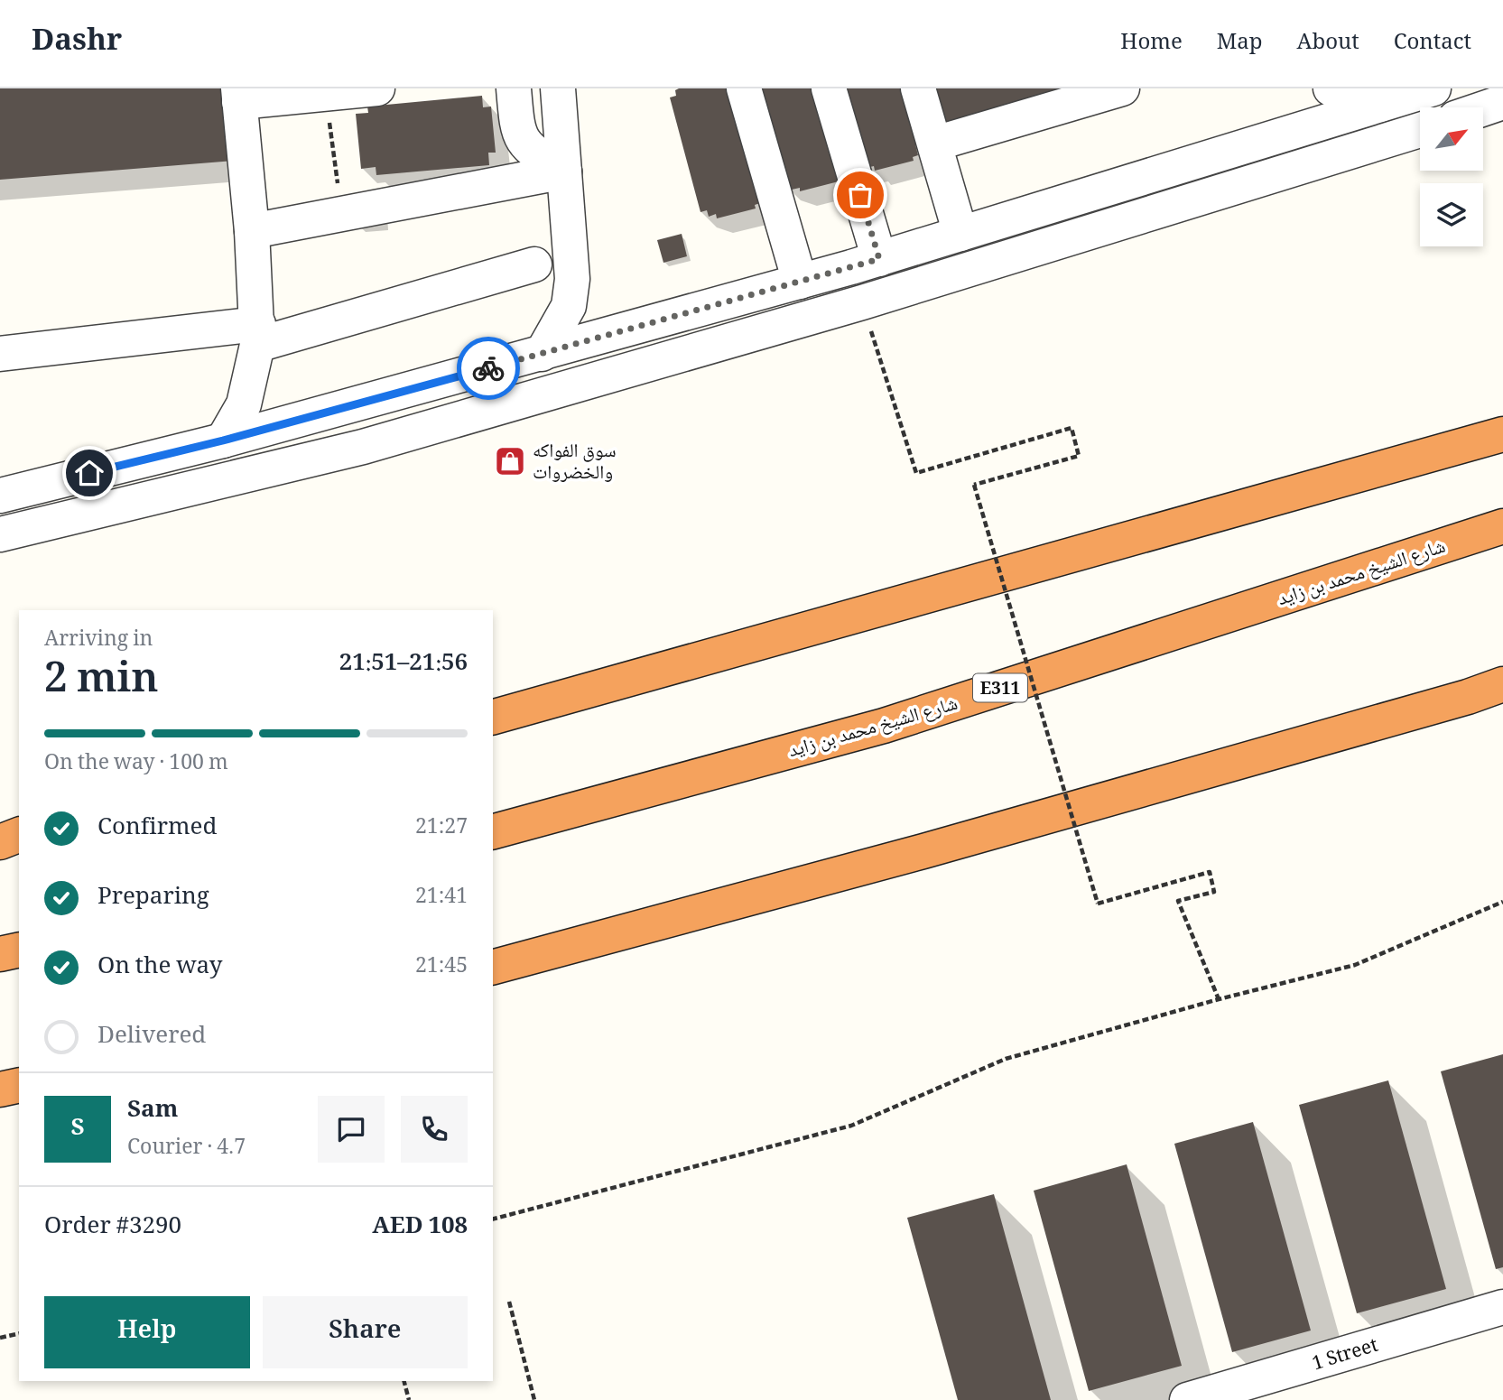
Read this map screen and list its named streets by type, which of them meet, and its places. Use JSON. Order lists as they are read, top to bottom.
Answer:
{
  "streets": {
    "highway": ["شارع الشيخ محمد بن زايد", "E311"],
    "street": ["1 Street"]
  },
  "places": {
    "shop": ["سوق الفواكه والخضروات"]
  },
  "north": "top right",
  "page": {
    "header": "Dashr",
    "nav": [
      "Home",
      "Map",
      "About",
      "Contact"
    ],
    "heading": ["2 min", "Arriving in", "21:51–21:56"],
    "panel": [
      "Sam",
      "Courier · 4.7",
      "Order #3290",
      "AED 108"
    ],
    "bar": "On the way · 100 m",
    "list": [
      ["Confirmed", "21:27"],
      ["Preparing", "21:41"],
      ["On the way", "21:45"],
      "Delivered"
    ],
    "round": "S",
    "buttons": ["Help", "Share"]
  }
}
